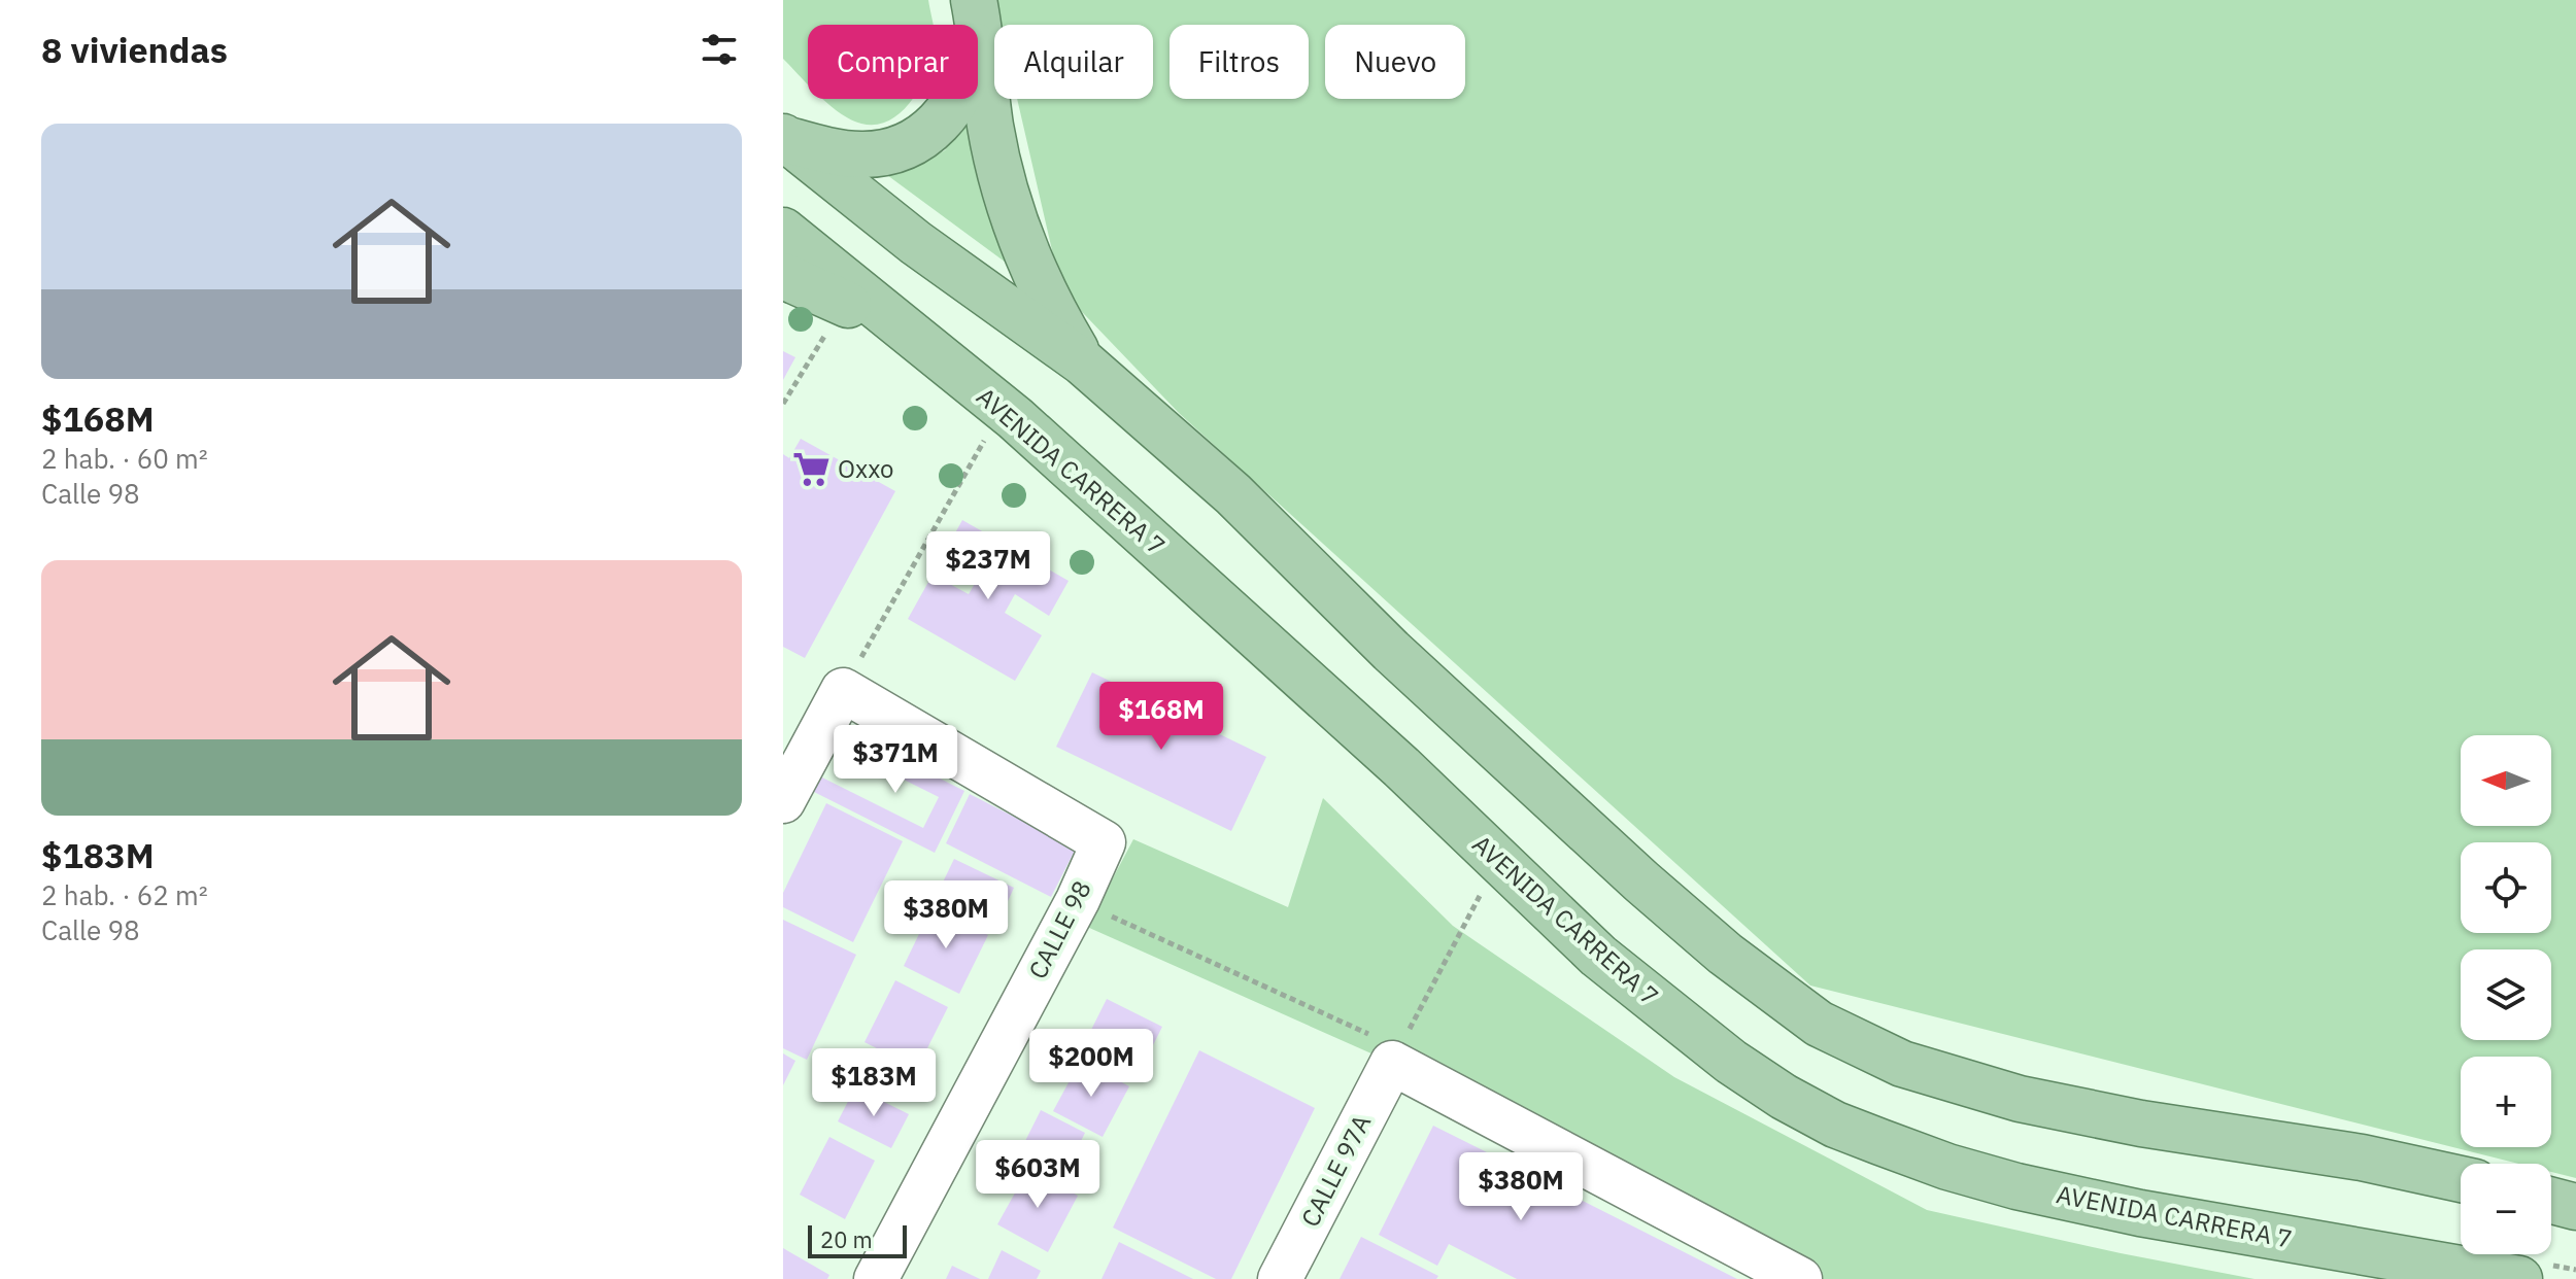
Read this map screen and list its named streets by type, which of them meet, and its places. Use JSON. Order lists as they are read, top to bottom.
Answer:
{
  "streets": {
    "main road": ["AVENIDA CARRERA 7"],
    "street": ["CALLE 98", "CALLE 97A"]
  },
  "places": {
    "supermarket": ["Oxxo"]
  },
  "scale_bar": "20 m",
  "north": "left",
  "page": {
    "heading": "8 viviendas",
    "chip": [
      "Comprar",
      "Alquilar",
      "Filtros",
      "Nuevo"
    ],
    "list": [
      {
        "name": "$168M",
        "note": "2 hab. · 60 m² · Calle 98"
      },
      {
        "name": "$183M",
        "note": "2 hab. · 62 m² · Calle 98"
      }
    ],
    "price": [
      "$237M",
      "$168M",
      "$371M",
      "$380M",
      "$200M",
      "$183M",
      "$603M",
      "$380M"
    ],
    "map_buttons": ["+", "−"],
    "scale": "20 m"
  }
}
